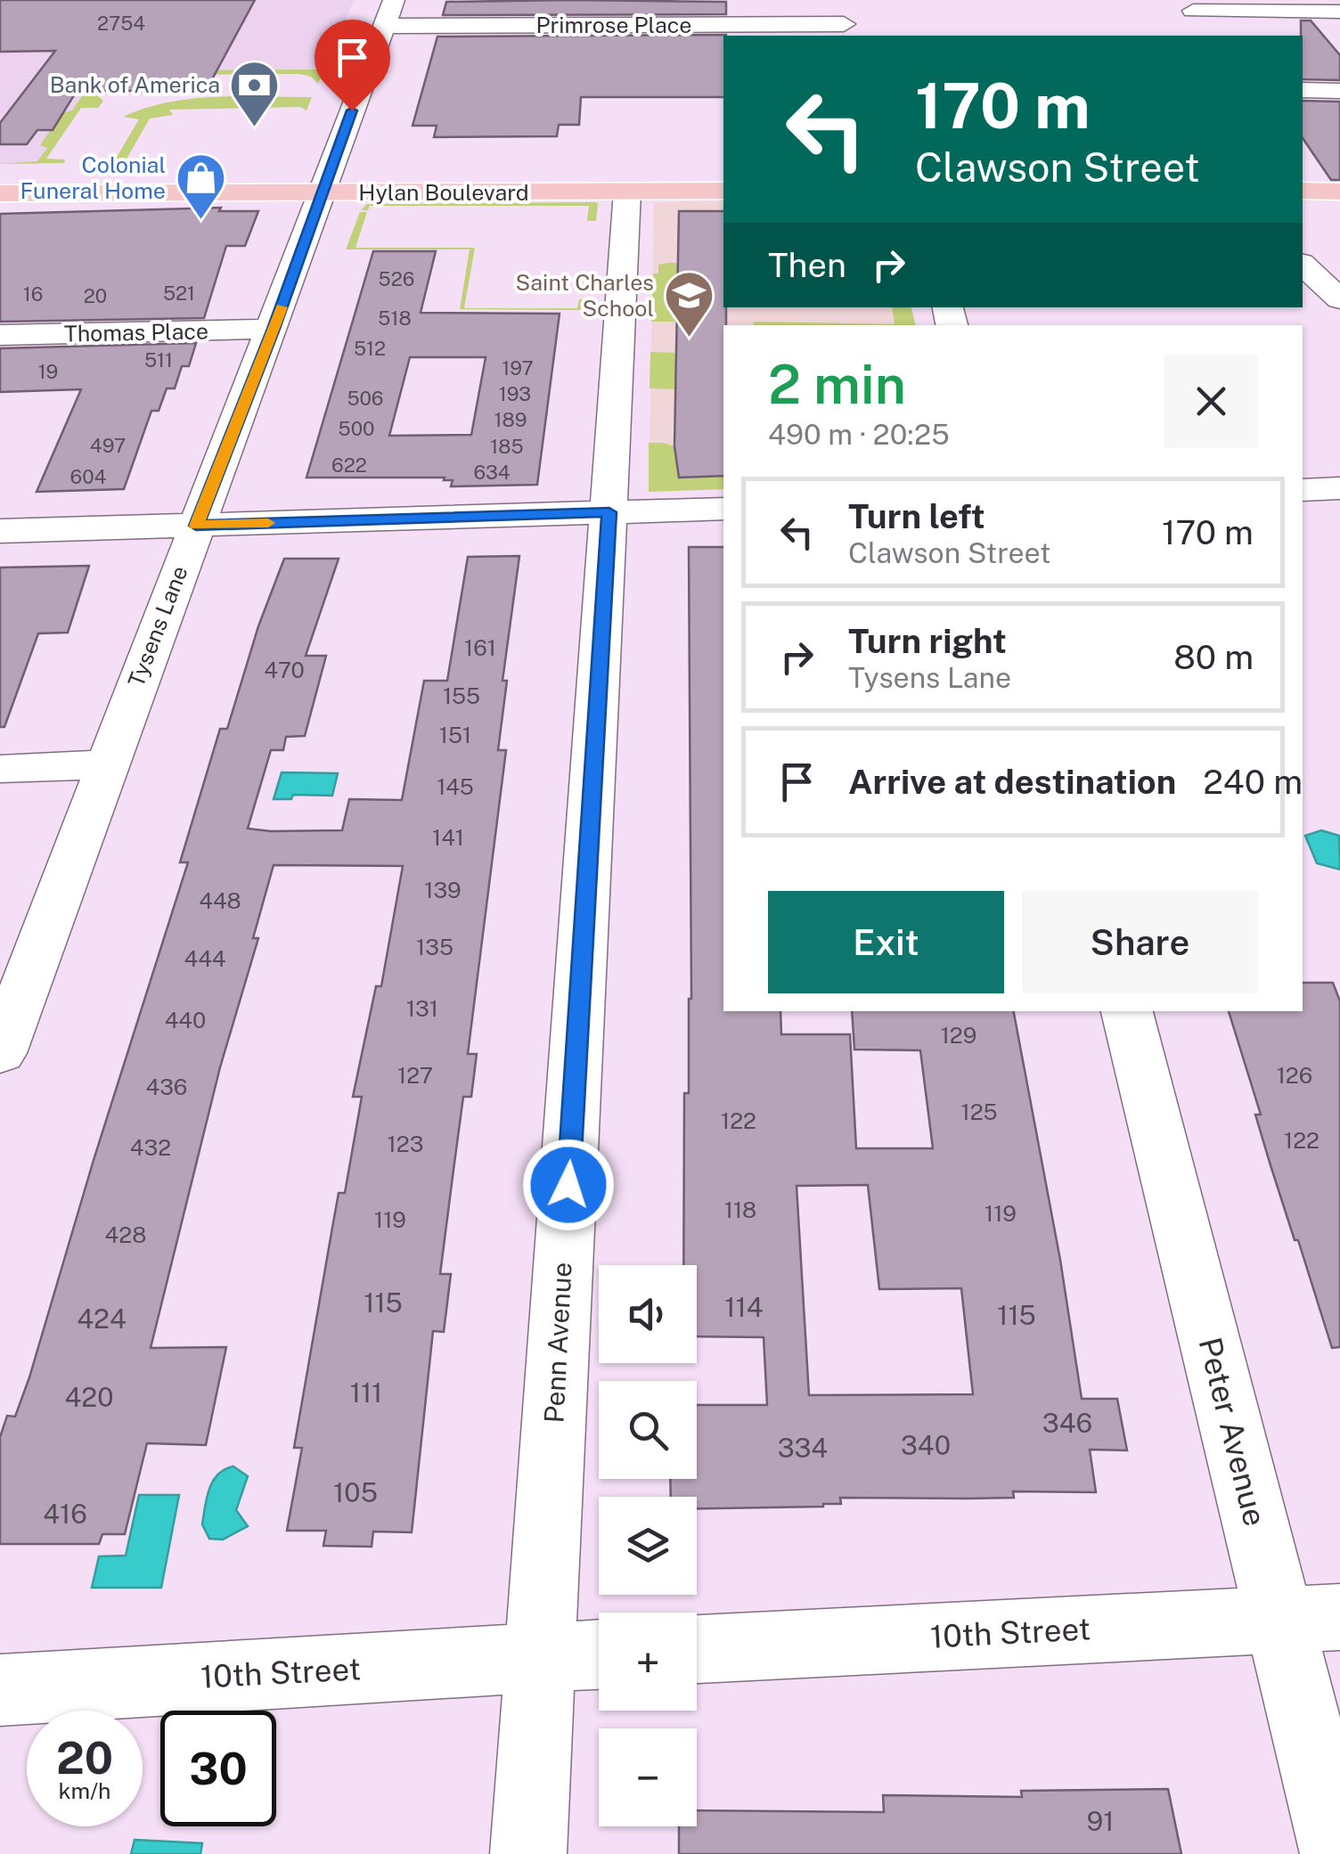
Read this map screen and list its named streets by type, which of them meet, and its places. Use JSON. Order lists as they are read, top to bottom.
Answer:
{
  "streets": {
    "main road": ["Hylan Boulevard"],
    "street": [
      "Primrose Place",
      "Thomas Place",
      "Tysens Lane",
      "Penn Avenue",
      "Peter Avenue",
      "10th Street"
    ]
  },
  "crossings": [
    ["Primrose Place", "Tysens Lane"],
    ["Hylan Boulevard", "Tysens Lane"],
    ["Hylan Boulevard", "Penn Avenue"],
    ["Thomas Place", "Tysens Lane"],
    ["Penn Avenue", "10th Street"],
    ["Peter Avenue", "10th Street"]
  ],
  "places": {
    "bank": ["Bank of America"],
    "shop": ["Colonial Funeral Home"],
    "school or university": ["Saint Charles School"]
  },
  "house_numbers": [
    "2754",
    "526",
    "521",
    "16",
    "20",
    "518",
    "512",
    "511",
    "197",
    "19",
    "193",
    "506",
    "189",
    "500",
    "497",
    "185",
    "622",
    "634",
    "604",
    "161",
    "470",
    "155",
    "151",
    "145",
    "141",
    "139",
    "448",
    "135",
    "444",
    "131",
    "440",
    "129",
    "127",
    "126",
    "436",
    "125",
    "122",
    "122",
    "123",
    "432",
    "118",
    "119",
    "119",
    "428",
    "115",
    "114",
    "115",
    "424",
    "111",
    "420",
    "346",
    "340",
    "334",
    "105",
    "416",
    "91"
  ],
  "page": {
    "turn": ["170 m", "Clawson Street"],
    "then": "Then",
    "heading": ["2 min", "490 m · 20:25"],
    "list": [
      {
        "name": "Turn left",
        "note": "Clawson Street",
        "value": "170 m"
      },
      {
        "name": "Turn right",
        "note": "Tysens Lane",
        "value": "80 m"
      },
      {
        "name": "Arrive at destination",
        "value": "240 m"
      }
    ],
    "buttons": ["Exit", "Share"],
    "map_buttons": ["+", "−"],
    "speed": "20 km/h",
    "limit": "30"
  }
}
